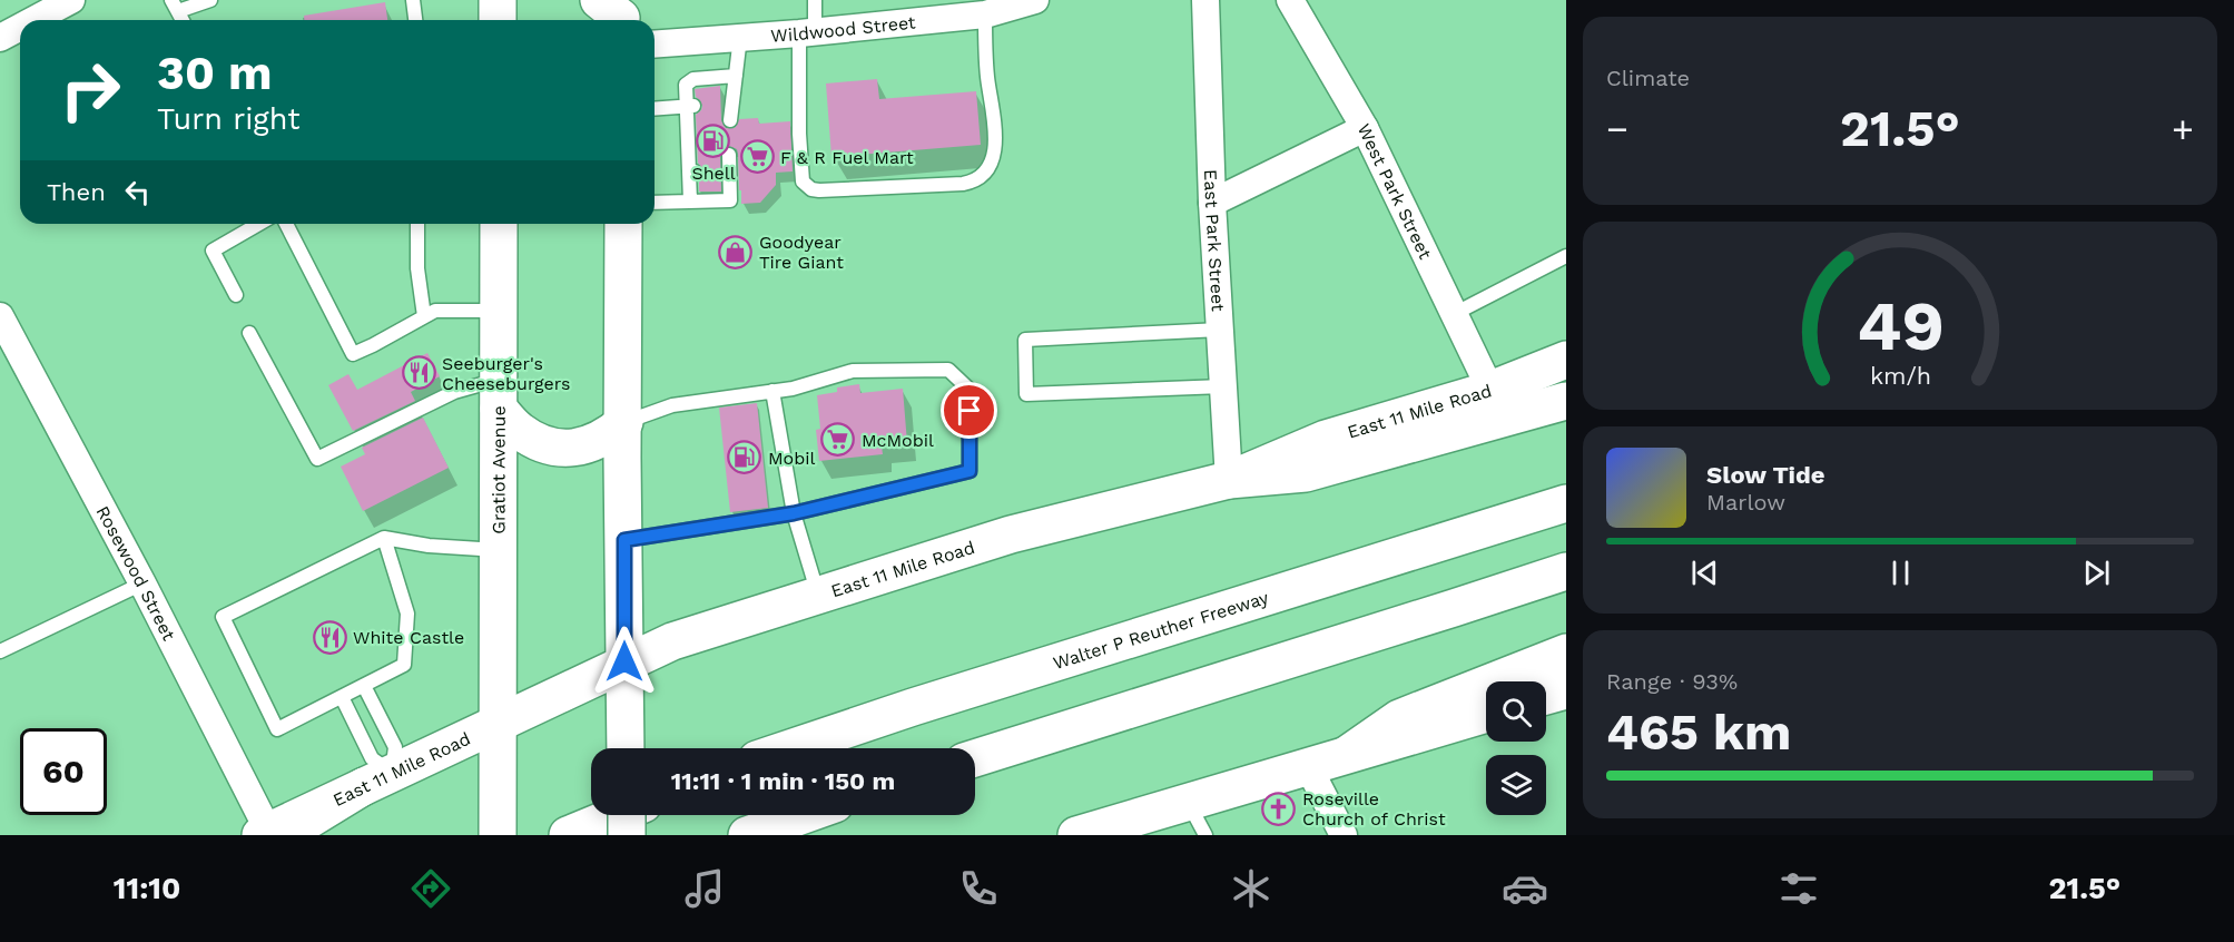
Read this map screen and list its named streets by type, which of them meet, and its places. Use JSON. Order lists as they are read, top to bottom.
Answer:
{
  "streets": {
    "main road": ["East 11 Mile Road", "Gratiot Avenue", "Walter P Reuther Freeway"],
    "street": [
      "Wildwood Street",
      "West Park Street",
      "East Park Street",
      "Rosewood Street"
    ]
  },
  "crossings": [
    ["West Park Street", "East 11 Mile Road"],
    ["East Park Street", "East 11 Mile Road"],
    ["East 11 Mile Road", "Gratiot Avenue"],
    ["East 11 Mile Road", "Rosewood Street"]
  ],
  "places": {
    "fuel station": ["Shell", "Mobil"],
    "supermarket": ["F & R Fuel Mart", "McMobil"],
    "shop": ["Goodyear Tire Giant"],
    "restaurant": ["Seeburger's Cheeseburgers", "White Castle"],
    "church": ["Roseville Church of Christ"]
  },
  "page": {
    "tile": [
      "Climate",
      ["Range · 93%", "465 km"]
    ],
    "turn": ["30 m", "Turn right"],
    "heat": ["−", "21.5°", "+"],
    "then": "Then",
    "song": ["Slow Tide", "Marlow"],
    "limit": "60",
    "trip": "11:11 · 1 min · 150 m",
    "tabs": ["11:10", "21.5°"],
    "gauge": ["49", "km/h"]
  }
}
